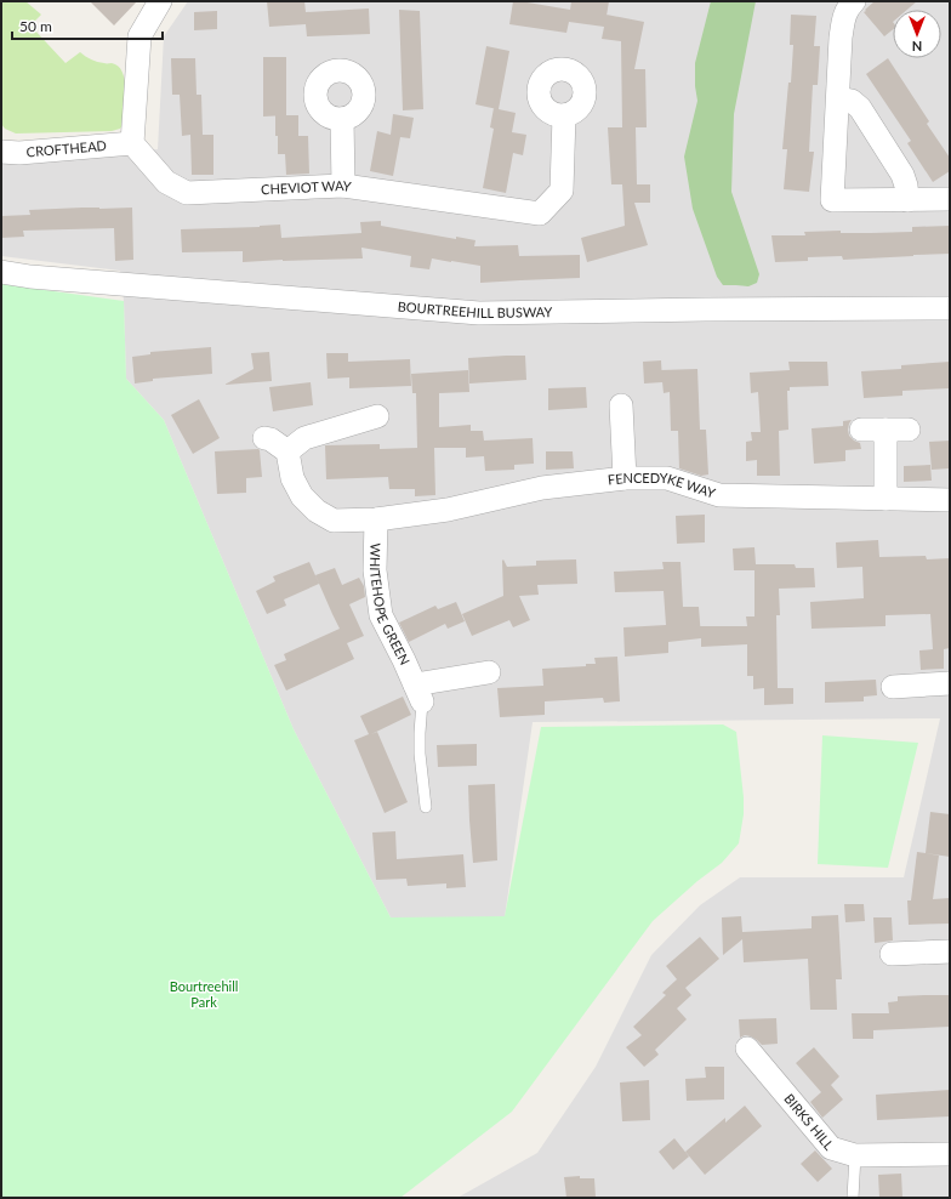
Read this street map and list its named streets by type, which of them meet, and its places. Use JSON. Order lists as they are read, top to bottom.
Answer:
{
  "streets": {
    "street": [
      "CROFTHEAD",
      "CHEVIOT WAY",
      "BOURTREEHILL BUSWAY",
      "FENCEDYKE WAY",
      "WHITEHOPE GREEN",
      "BIRKS HILL"
    ]
  },
  "crossings": [
    ["CROFTHEAD", "CHEVIOT WAY"],
    ["FENCEDYKE WAY", "WHITEHOPE GREEN"]
  ],
  "parks": ["Bourtreehill Park"],
  "scale_bar": "50 m",
  "north": "bottom"
}
